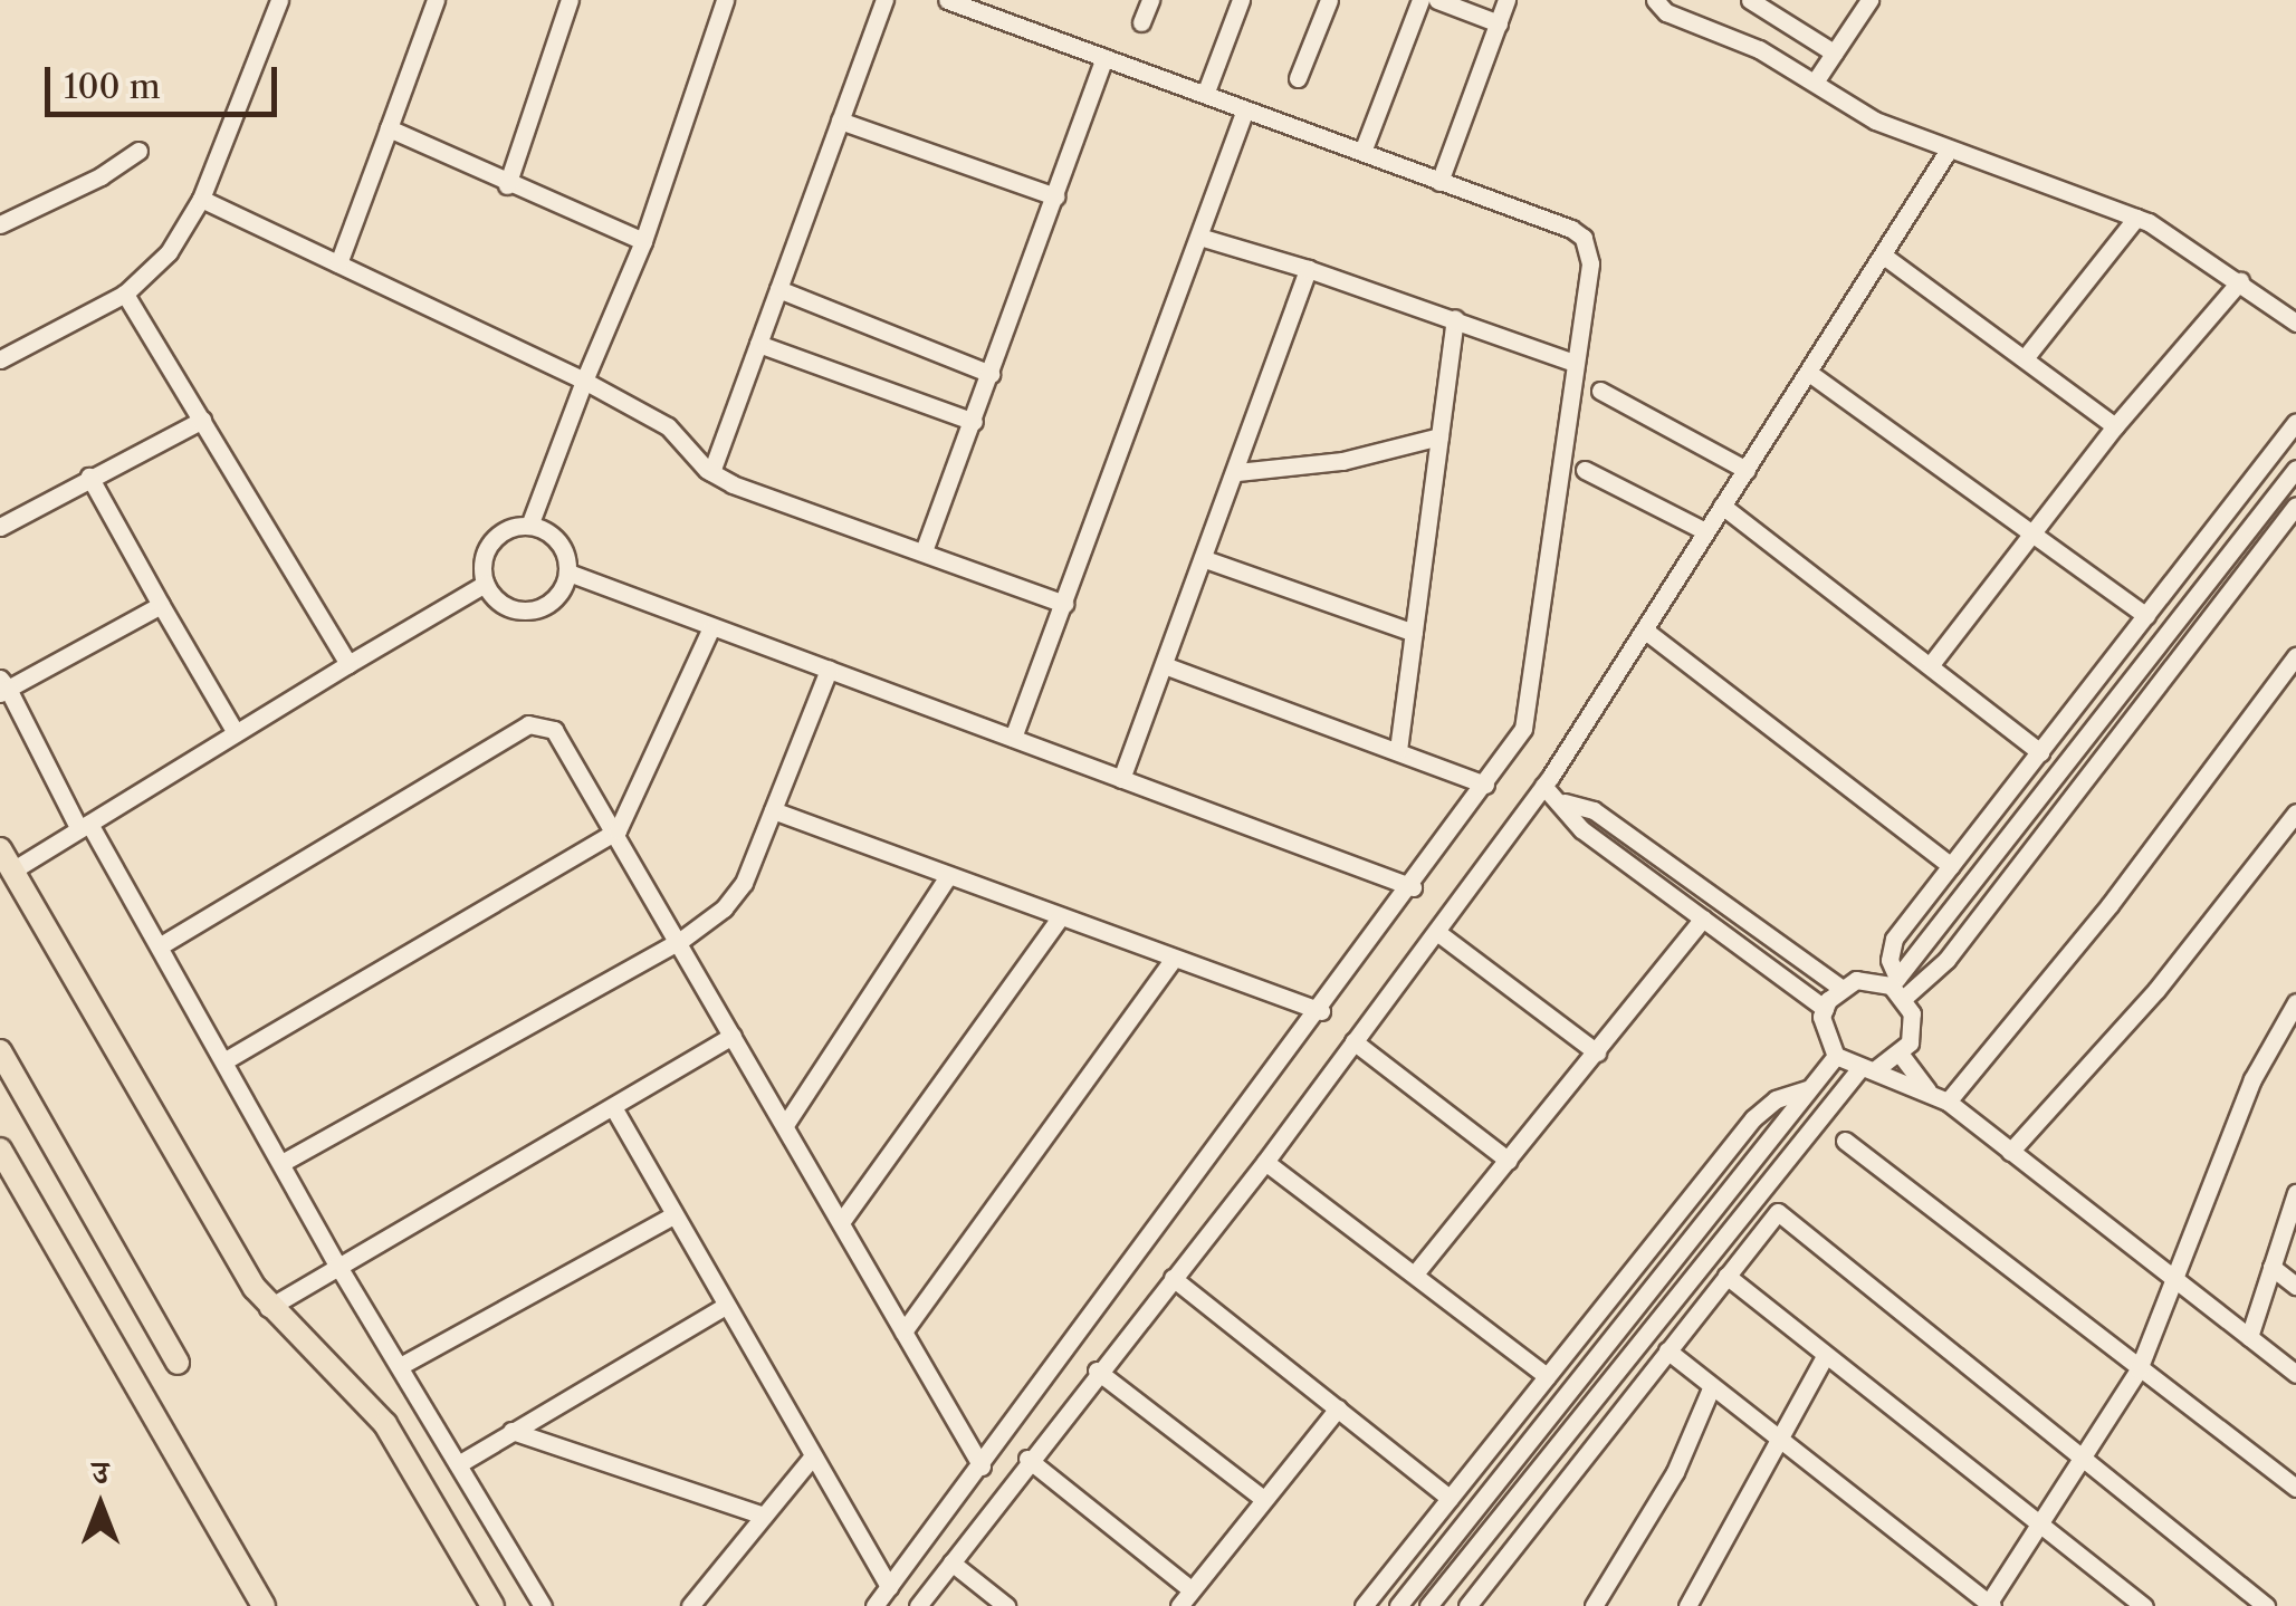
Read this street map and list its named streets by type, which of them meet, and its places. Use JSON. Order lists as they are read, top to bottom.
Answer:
{
  "scale_bar": "100 m",
  "north": "top"
}
